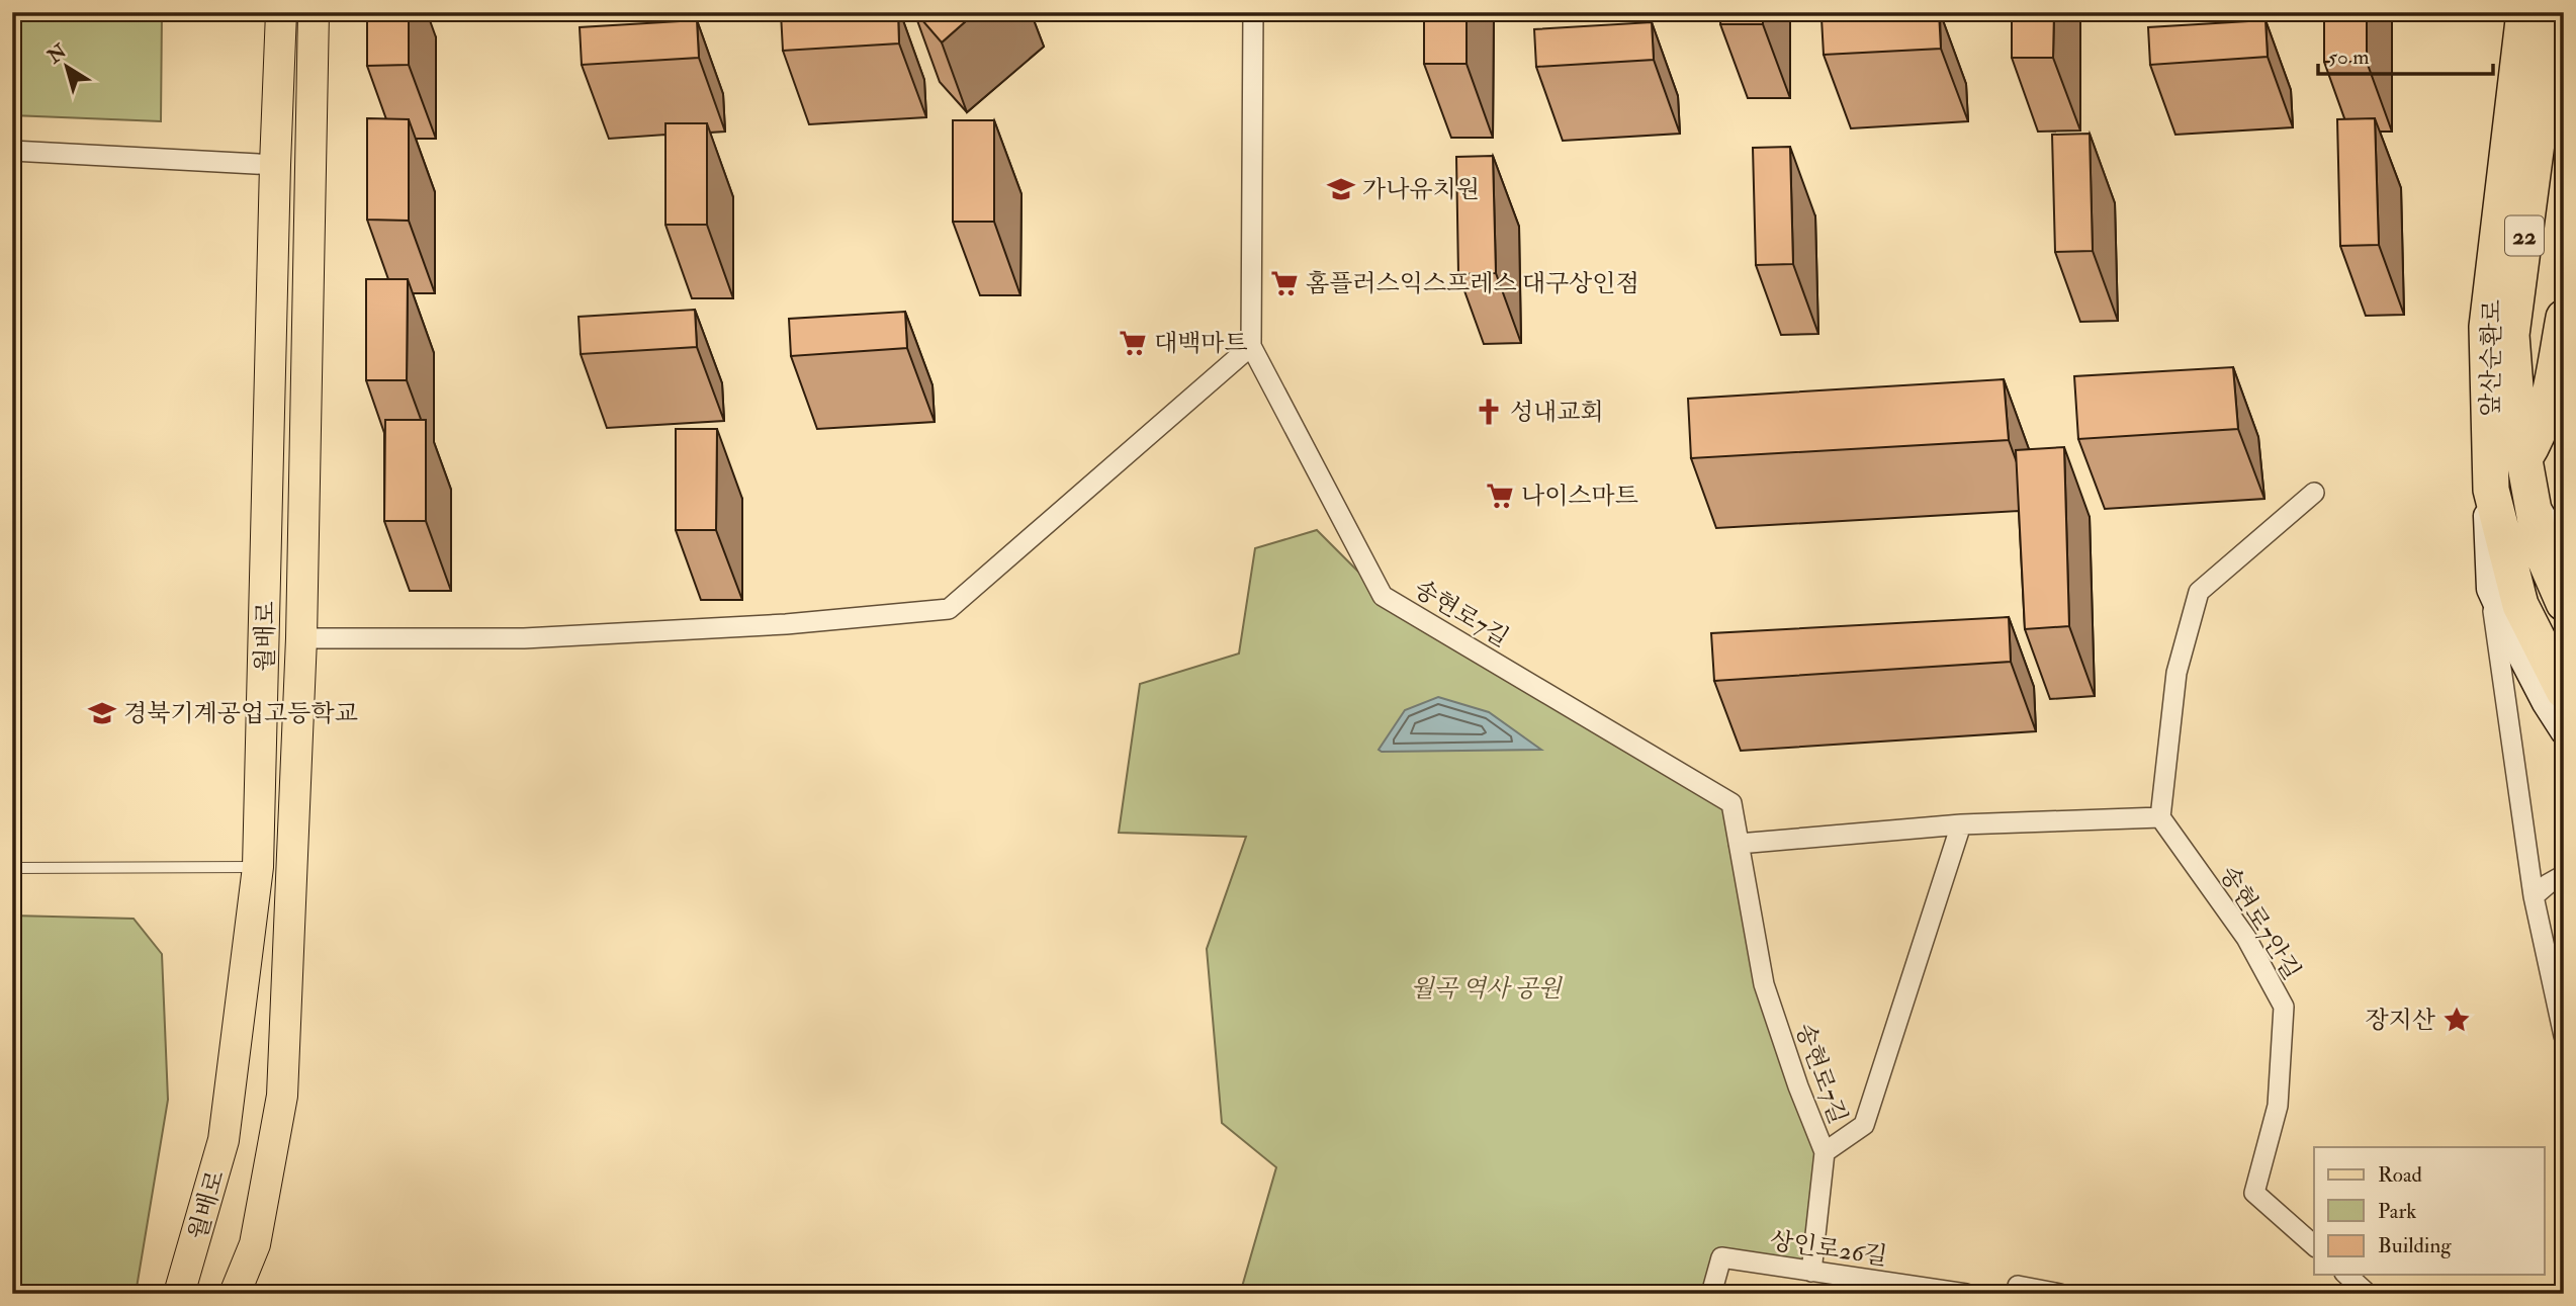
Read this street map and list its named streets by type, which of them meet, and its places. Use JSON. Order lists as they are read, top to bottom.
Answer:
{
  "streets": {
    "highway": ["22", "앞산순환로"],
    "main road": ["월배로"],
    "street": ["송현로7길", "송현로7안길", "상인로26길"]
  },
  "crossings": [
    ["송현로7길", "상인로26길"]
  ],
  "parks": ["월곡 역사 공원"],
  "places": {
    "school or university": ["가나유치원", "경북기계공업고등학교"],
    "supermarket": ["홈플러스익스프레스 대구상인점", "대백마트", "나이스마트"],
    "church": ["성내교회"],
    "place": ["장지산"]
  },
  "legend": ["Road", "Park", "Building"],
  "scale_bar": "50 m",
  "north": "top left"
}
